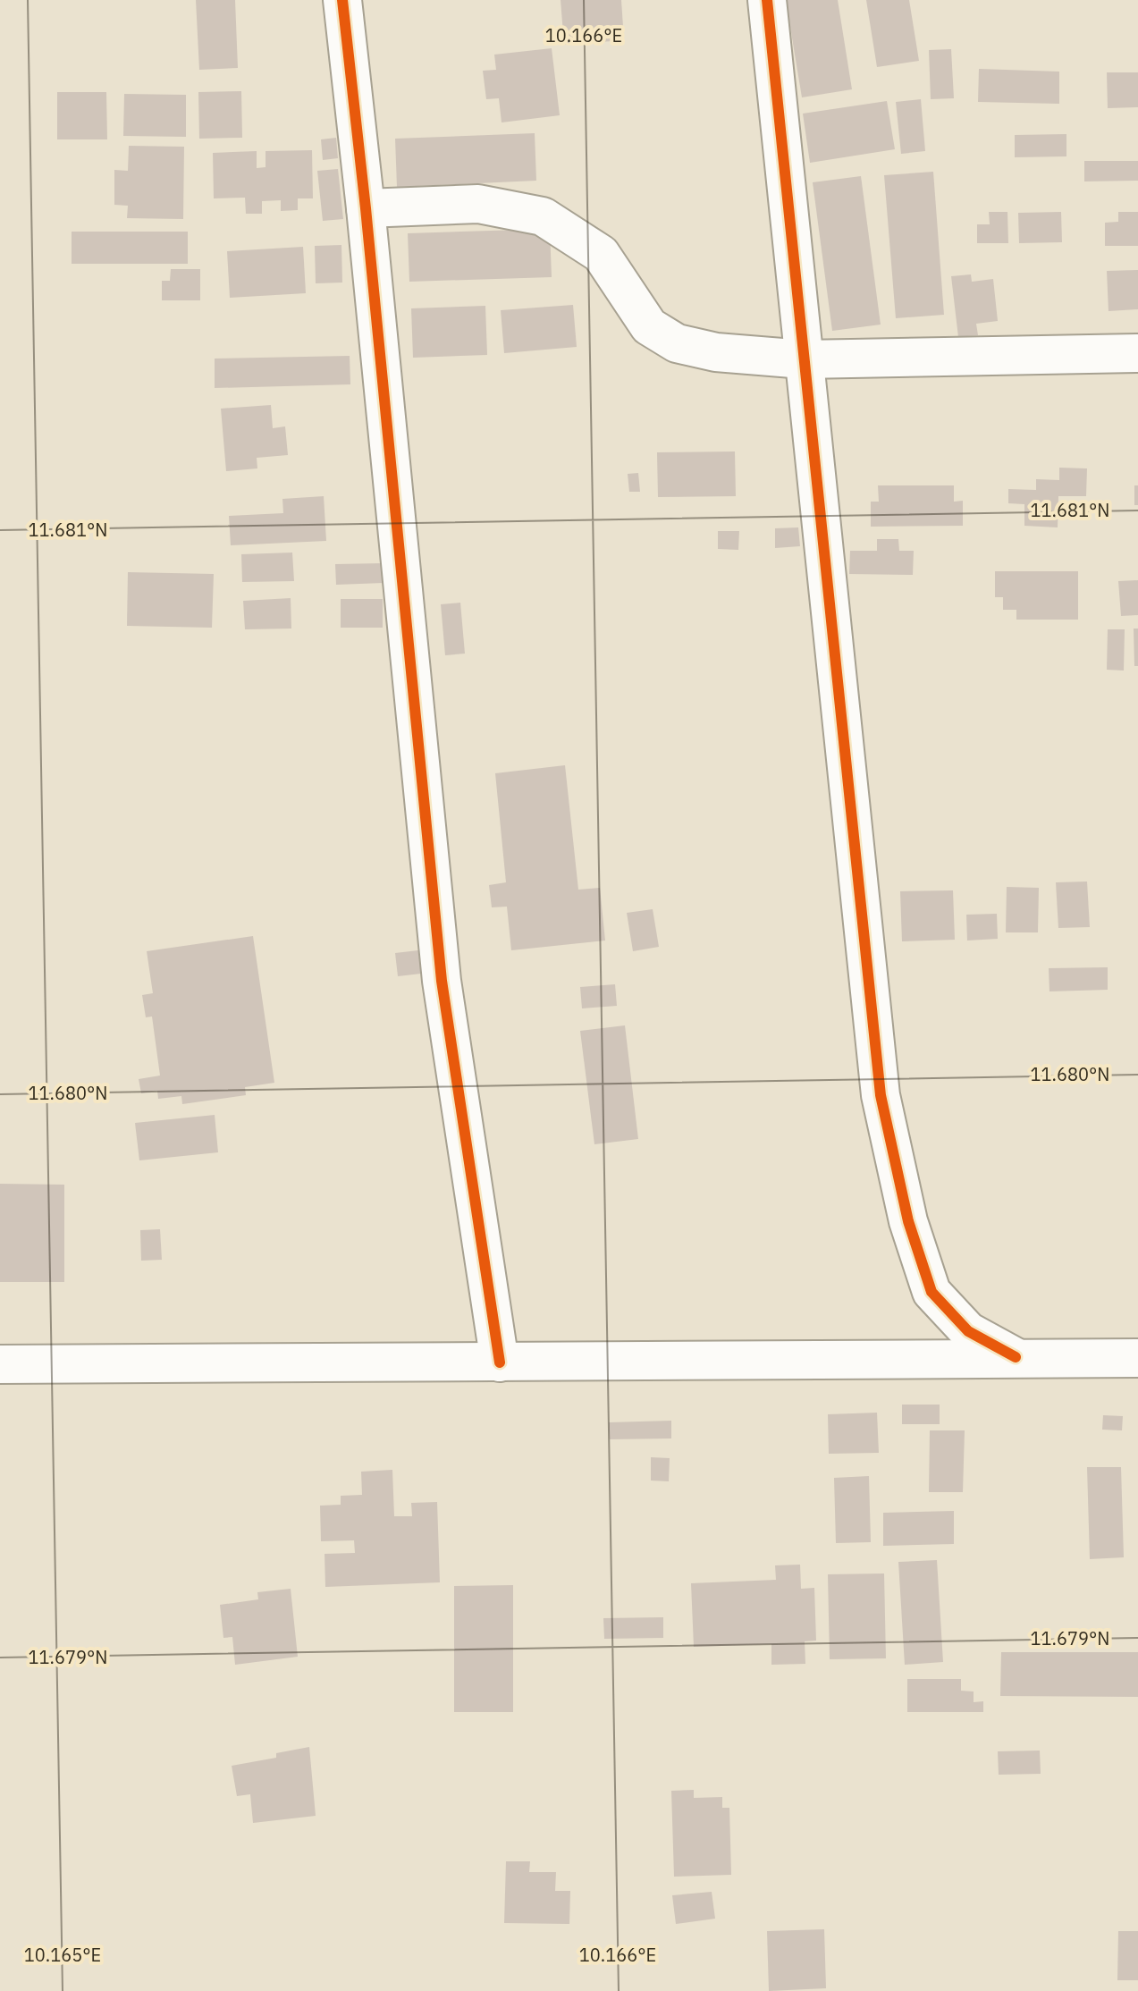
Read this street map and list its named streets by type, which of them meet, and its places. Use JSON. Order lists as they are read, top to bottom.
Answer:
{
  "coordinates": [
    "10.166°E",
    "11.681°N",
    "11.680°N",
    "11.679°N",
    "10.165°E"
  ]
}
